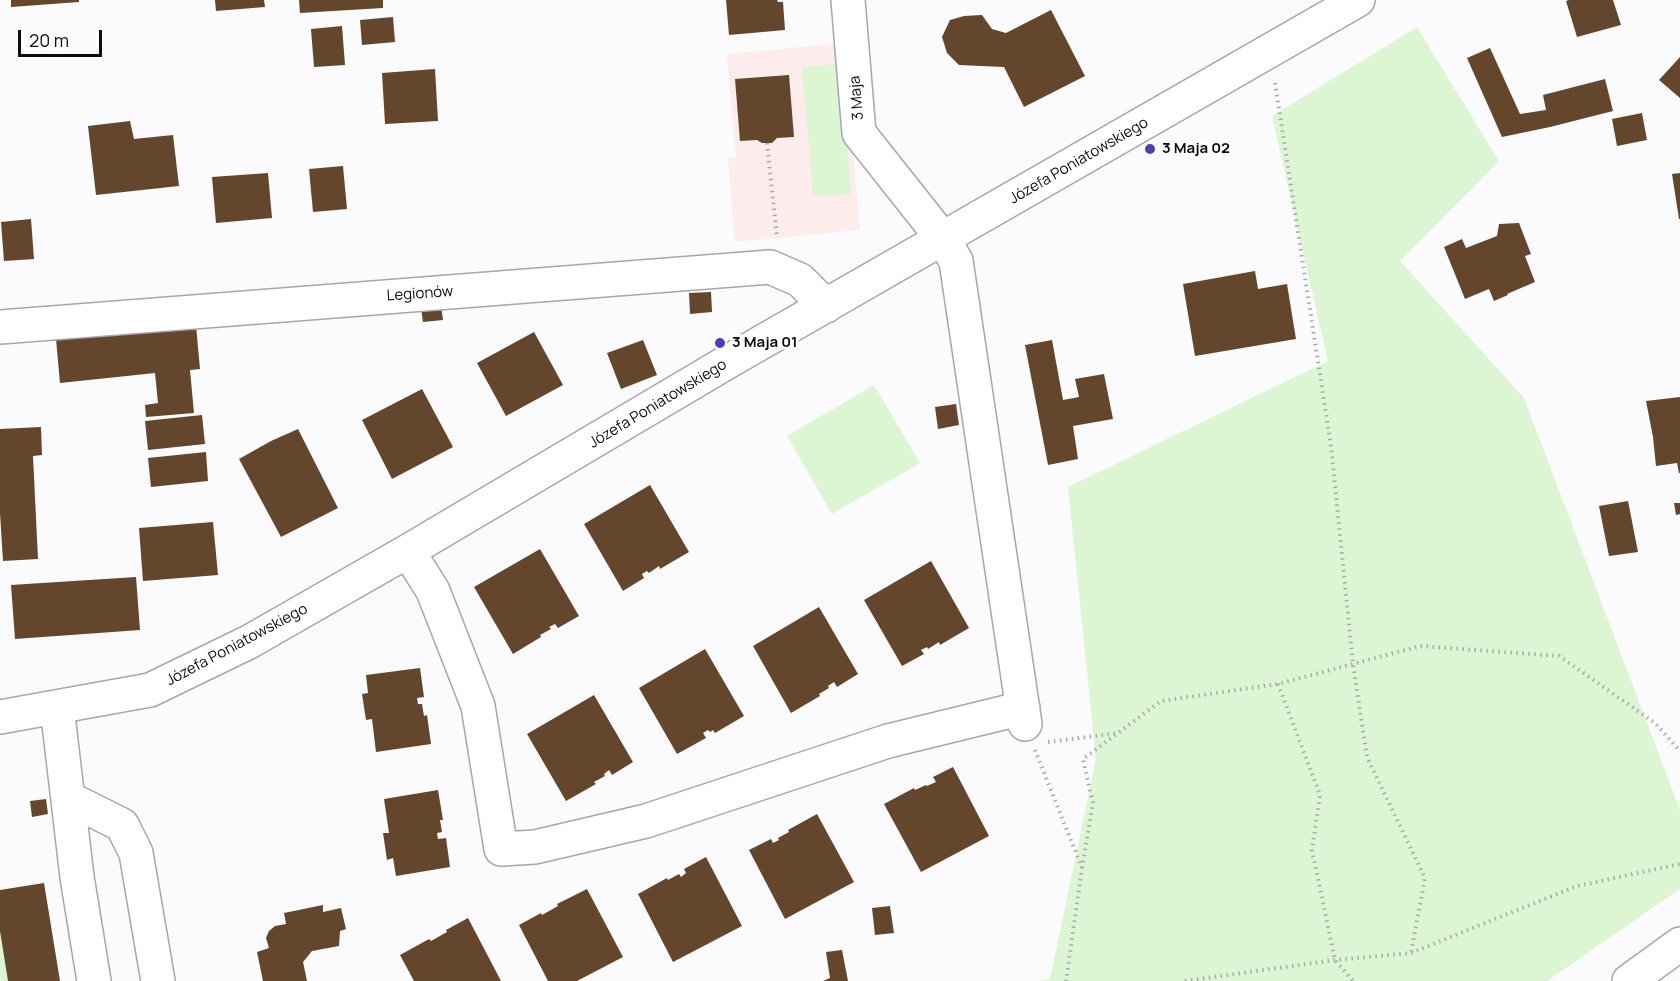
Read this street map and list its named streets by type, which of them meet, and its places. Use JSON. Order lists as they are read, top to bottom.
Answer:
{
  "streets": {
    "street": ["3 Maja", "Józefa Poniatowskiego", "Legionów"]
  },
  "crossings": [
    ["3 Maja", "Józefa Poniatowskiego"],
    ["Józefa Poniatowskiego", "Legionów"]
  ],
  "places": ["3 Maja 02", "3 Maja 01"],
  "scale_bar": "20 m"
}
